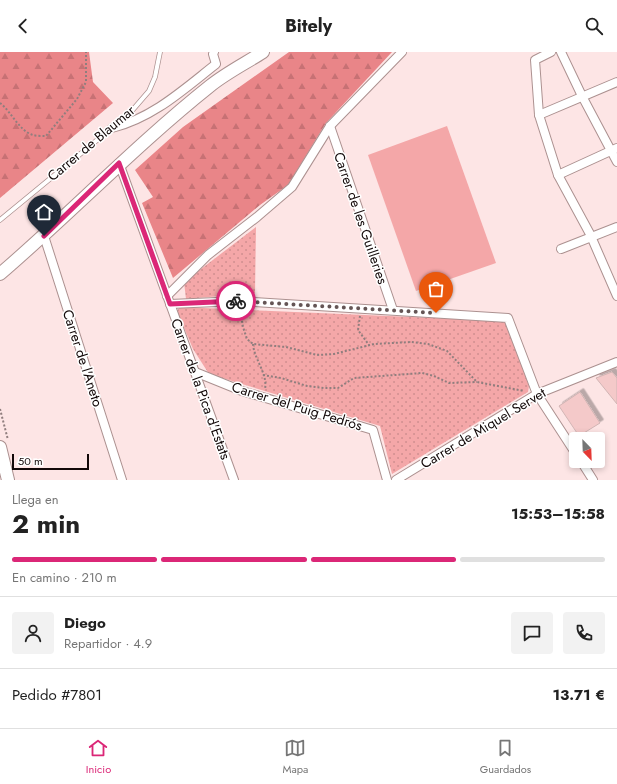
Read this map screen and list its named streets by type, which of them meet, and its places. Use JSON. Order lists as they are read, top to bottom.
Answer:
{
  "streets": {
    "street": [
      "Carrer de les Guilleries",
      "Carrer de l'Aneto",
      "Carrer de la Pica d'Estats",
      "Carrer del Puig Pedrós",
      "Carrer de Miquel Servet"
    ],
    "lane": ["Carrer de Blaumar"]
  },
  "crossings": [
    ["Carrer de la Pica d'Estats", "Carrer del Puig Pedrós"]
  ],
  "scale_bar": "50 m",
  "north": "bottom right",
  "page": {
    "header": "Bitely",
    "scale": "50 m",
    "heading": ["2 min", "Llega en", "15:53–15:58"],
    "panel": [
      "Diego",
      "Repartidor · 4.9",
      "Pedido #7801",
      "13.71 €"
    ],
    "bar": "En camino · 210 m",
    "tabs": ["Inicio", "Mapa", "Guardados"]
  }
}
